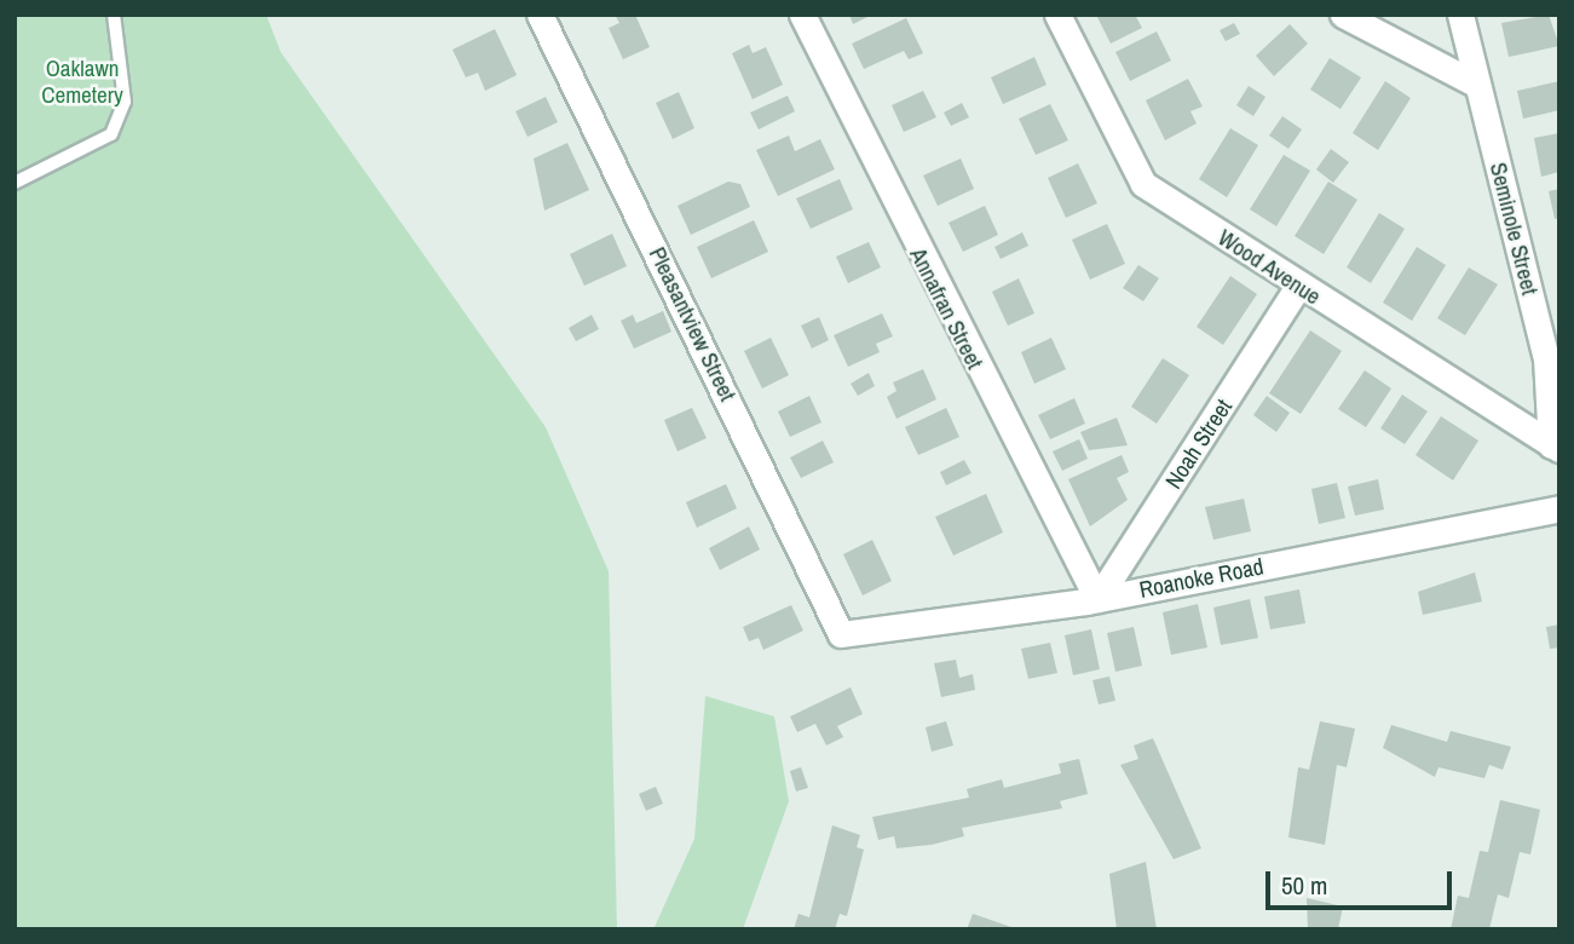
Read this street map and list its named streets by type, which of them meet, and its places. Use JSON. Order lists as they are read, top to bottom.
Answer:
{
  "streets": {
    "street": [
      "Seminole Street",
      "Wood Avenue",
      "Annafran Street",
      "Pleasantview Street",
      "Noah Street",
      "Roanoke Road"
    ]
  },
  "crossings": [
    ["Seminole Street", "Wood Avenue"],
    ["Wood Avenue", "Noah Street"],
    ["Annafran Street", "Noah Street"],
    ["Annafran Street", "Roanoke Road"],
    ["Pleasantview Street", "Roanoke Road"],
    ["Noah Street", "Roanoke Road"]
  ],
  "parks": ["Oaklawn Cemetery"],
  "scale_bar": "50 m"
}
